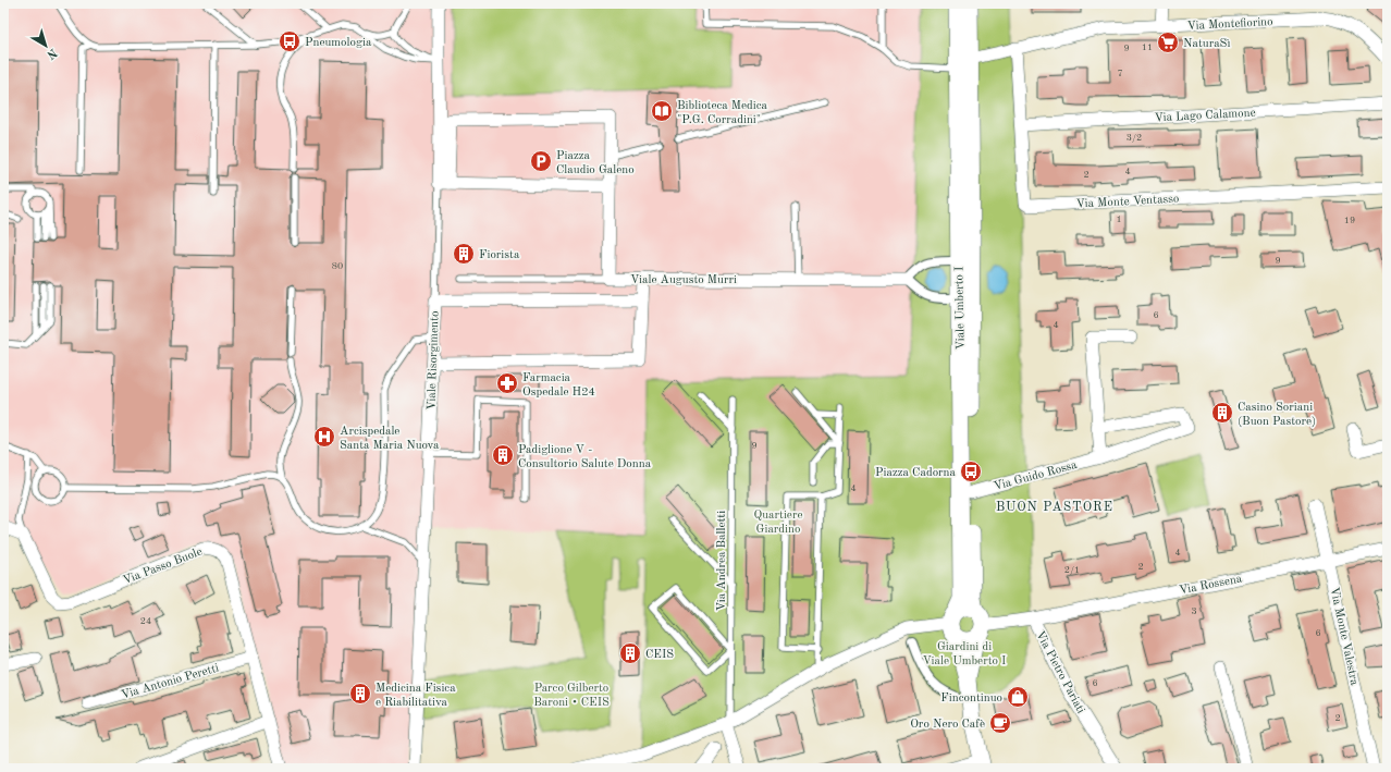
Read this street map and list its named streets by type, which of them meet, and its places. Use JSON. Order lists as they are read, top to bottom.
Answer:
{
  "streets": {
    "main road": ["Viale Umberto I"],
    "street": [
      "Via Montefiorino",
      "Via Lago Calamone",
      "Via Monte Ventasso",
      "Viale Augusto Murri",
      "Viale Risorgimento",
      "Via Guido Rossa",
      "Via Passo Buole",
      "Via Rossena",
      "Via Monte Valestra",
      "Via Pietro Pariati",
      "Via Antonio Peretti"
    ],
    "lane": ["Via Andrea Balletti"]
  },
  "crossings": [
    ["Via Montefiorino", "Via Monte Ventasso"],
    ["Via Montefiorino", "Viale Umberto I"],
    ["Via Lago Calamone", "Via Monte Ventasso"],
    ["Viale Augusto Murri", "Viale Risorgimento"],
    ["Viale Umberto I", "Via Guido Rossa"],
    ["Viale Umberto I", "Via Pietro Pariati"],
    ["Via Passo Buole", "Via Antonio Peretti"],
    ["Via Rossena", "Via Monte Valestra"],
    ["Via Rossena", "Via Pietro Pariati"]
  ],
  "districts": ["BUON PASTORE"],
  "parks": ["Quartiere Giardino", "Giardini di Viale Umberto I", "Parco Gilberto Baroni • CEIS"],
  "places": {
    "bus stop": ["Pneumologia", "Piazza Cadorna"],
    "supermarket": ["NaturaSì"],
    "library": ["Biblioteca Medica \"P.G. Corradini\""],
    "parking": ["Piazza Claudio Galeno"],
    "building": [
      "Fiorista",
      "Casino Soriani (Buon Pastore)",
      "Padiglione V - Consultorio Salute Donna",
      "CEIS",
      "Medicina Fisica e Riabilitativa"
    ],
    "pharmacy": ["Farmacia Ospedale H24"],
    "hospital": ["Arcispedale Santa Maria Nuova"],
    "shop": ["Fincontinuo"],
    "cafe": ["Oro Nero Cafè"]
  },
  "house_numbers": [
    "11",
    "9",
    "7",
    "3/2",
    "4",
    "2",
    "1",
    "19",
    "9",
    "80",
    "6",
    "4",
    "9",
    "4",
    "4",
    "2",
    "2/1",
    "3",
    "24",
    "6",
    "6",
    "2"
  ],
  "north": "bottom right"
}
